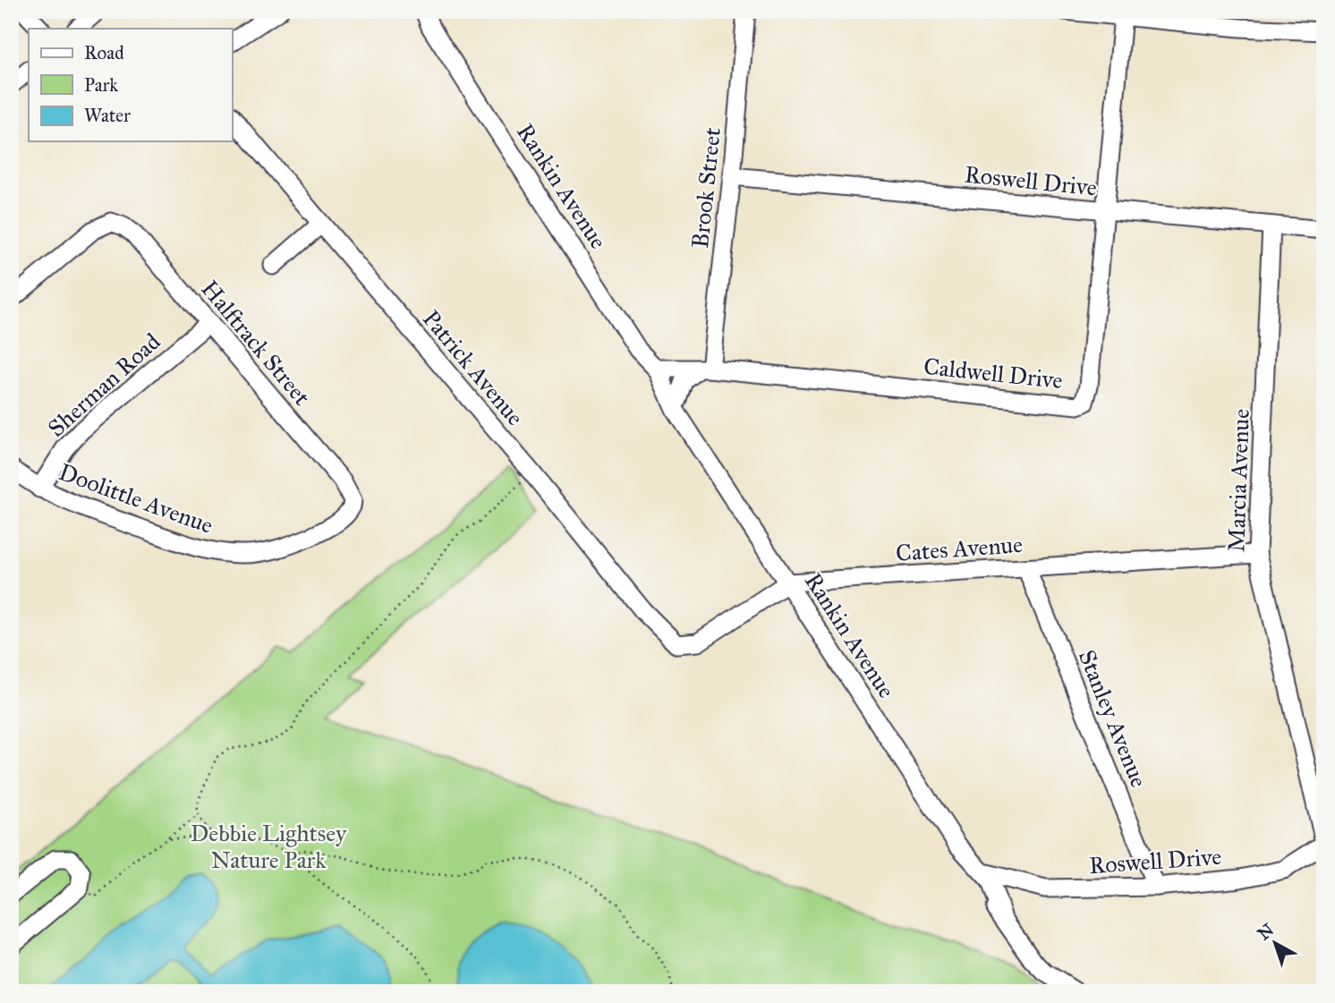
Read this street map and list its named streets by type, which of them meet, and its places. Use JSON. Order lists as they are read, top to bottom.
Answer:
{
  "streets": {
    "street": [
      "Roswell Drive",
      "Rankin Avenue",
      "Brook Street",
      "Halftrack Street",
      "Patrick Avenue",
      "Caldwell Drive",
      "Sherman Road",
      "Marcia Avenue",
      "Doolittle Avenue",
      "Cates Avenue",
      "Stanley Avenue"
    ]
  },
  "crossings": [
    ["Roswell Drive", "Rankin Avenue"],
    ["Roswell Drive", "Brook Street"],
    ["Roswell Drive", "Caldwell Drive"],
    ["Roswell Drive", "Marcia Avenue"],
    ["Roswell Drive", "Stanley Avenue"],
    ["Rankin Avenue", "Patrick Avenue"],
    ["Rankin Avenue", "Caldwell Drive"],
    ["Rankin Avenue", "Cates Avenue"],
    ["Brook Street", "Caldwell Drive"],
    ["Halftrack Street", "Sherman Road"],
    ["Halftrack Street", "Doolittle Avenue"],
    ["Patrick Avenue", "Cates Avenue"],
    ["Sherman Road", "Doolittle Avenue"],
    ["Marcia Avenue", "Cates Avenue"],
    ["Cates Avenue", "Stanley Avenue"]
  ],
  "parks": ["Debbie Lightsey Nature Park"],
  "legend": ["Road", "Park", "Water"],
  "north": "top left"
}
